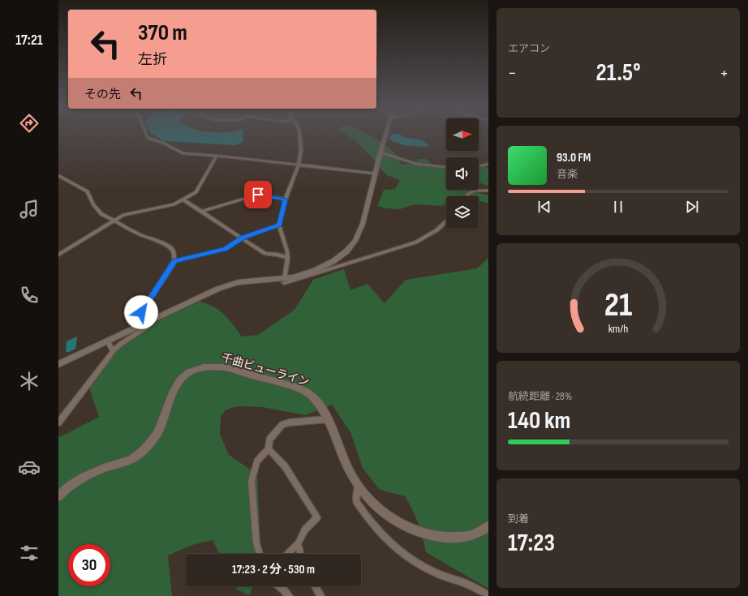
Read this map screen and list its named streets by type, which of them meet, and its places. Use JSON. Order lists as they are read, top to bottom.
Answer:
{
  "streets": {
    "street": ["千曲ビューライン"]
  },
  "north": "right",
  "page": {
    "tabs": "17:21",
    "tile": [
      "エアコン",
      ["航続距離 · 28%", "140 km"],
      ["到着", "17:23"]
    ],
    "turn": ["370 m", "左折"],
    "heat": ["−", "21.5°", "+"],
    "then": "その先",
    "song": ["93.0 FM", "音楽"],
    "limit": "30",
    "trip": "17:23 · 2 分 · 530 m",
    "gauge": ["21", "km/h"]
  }
}
